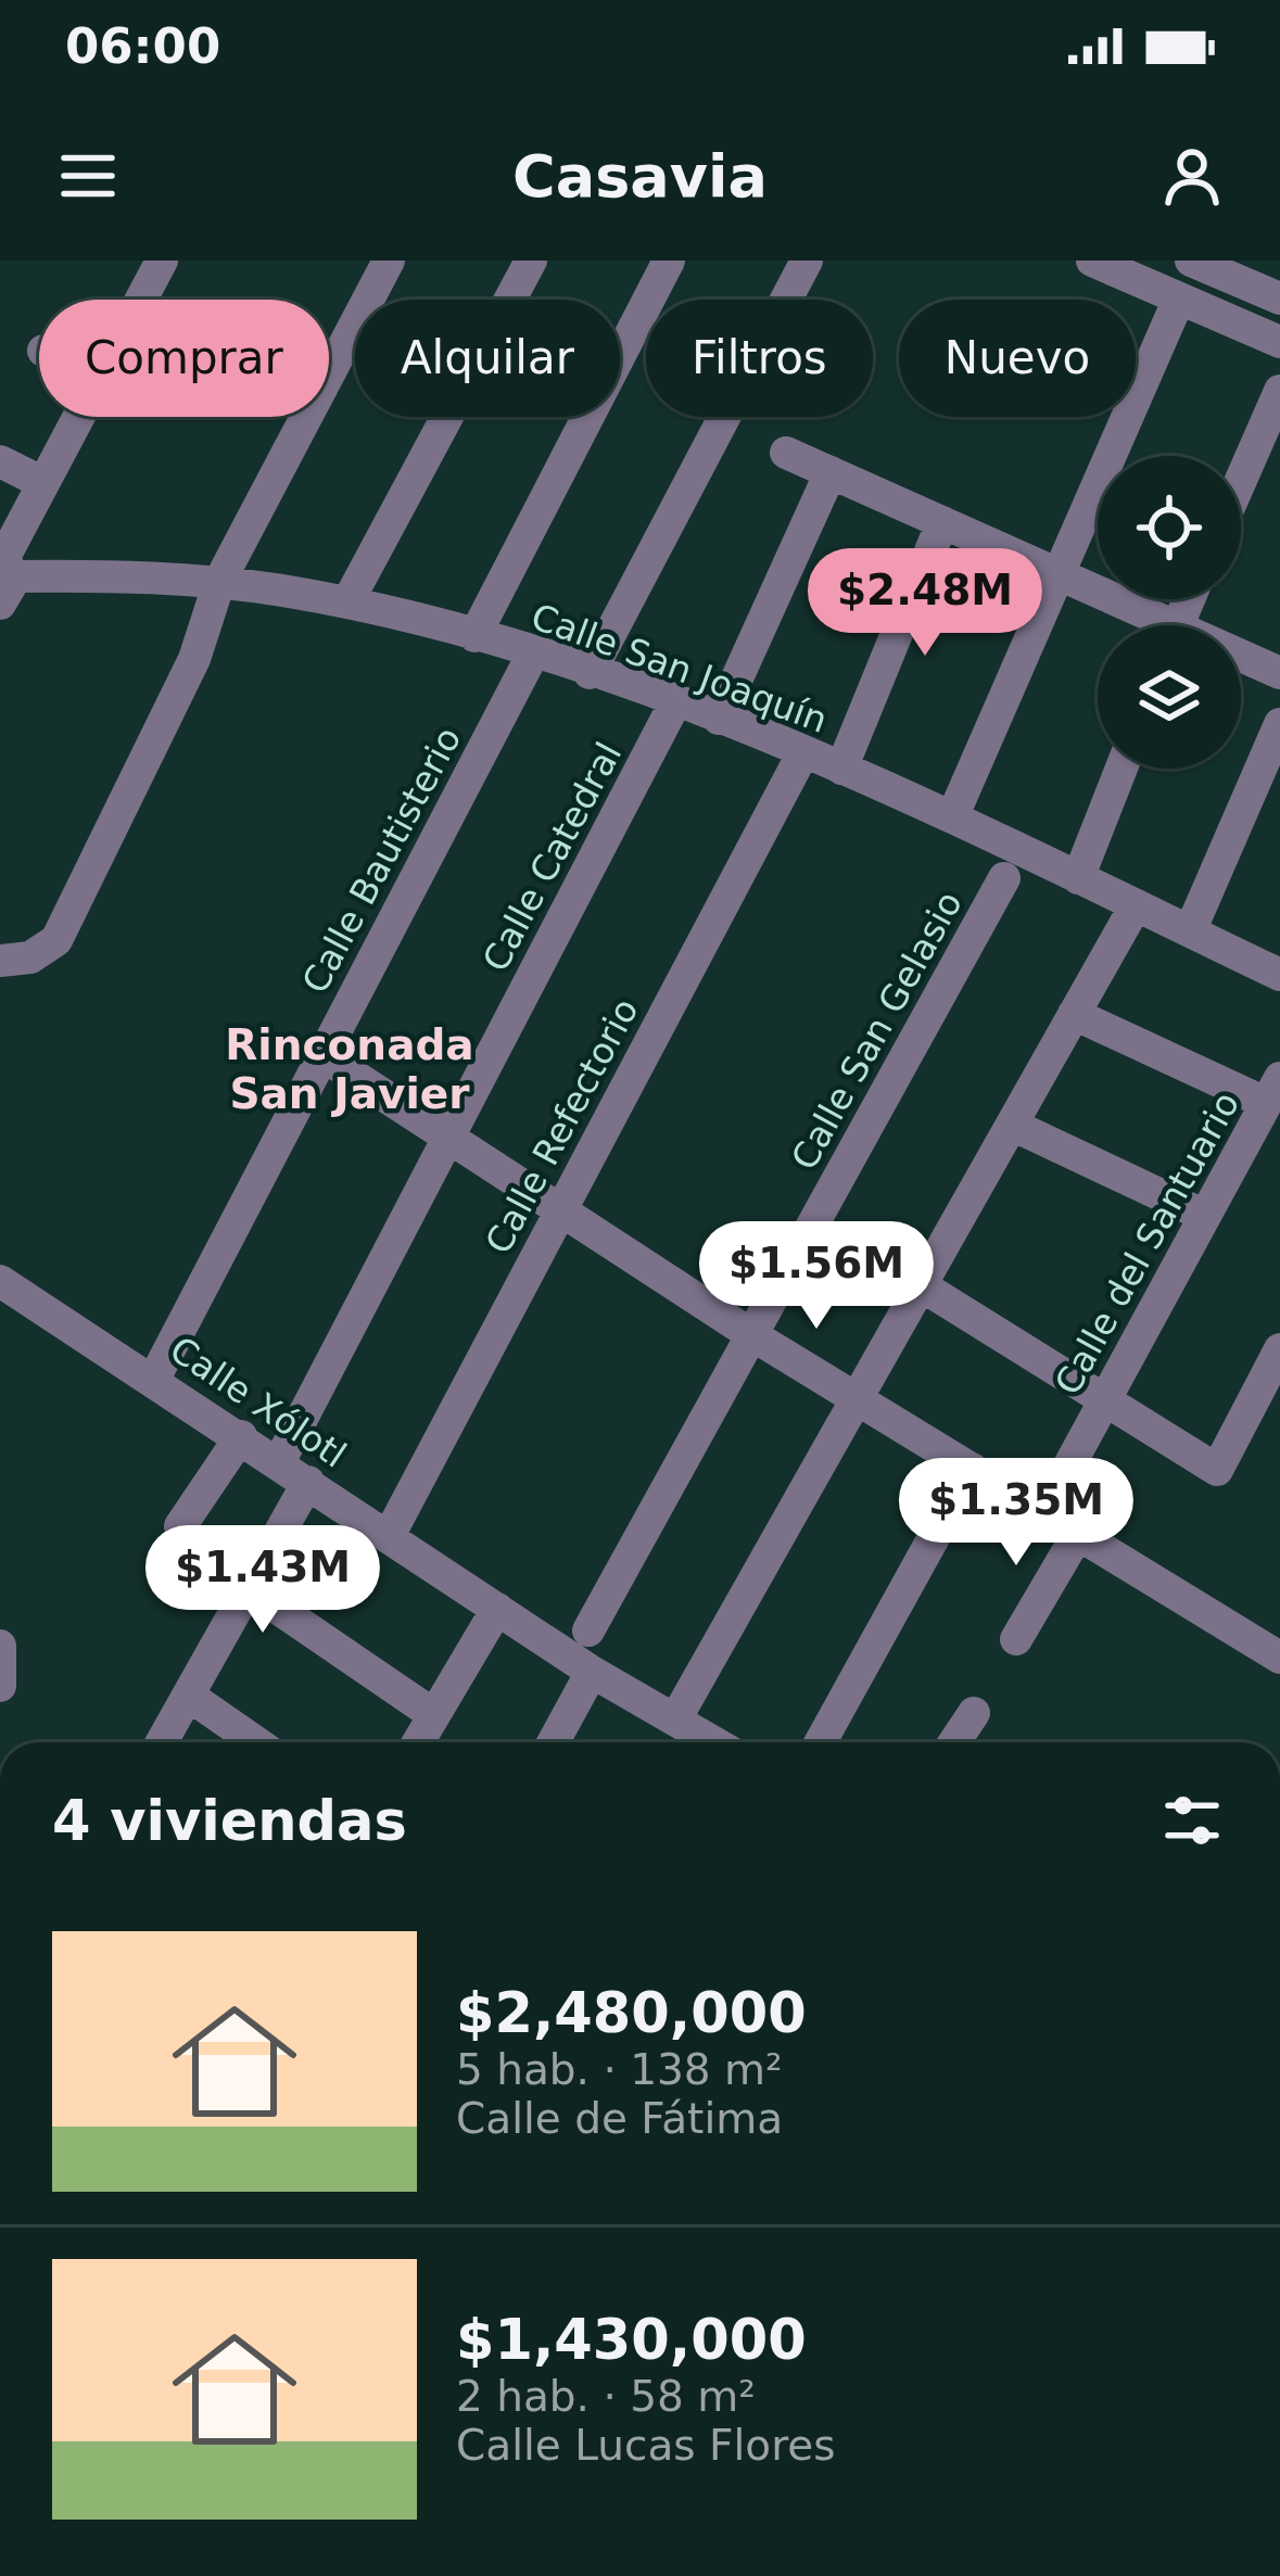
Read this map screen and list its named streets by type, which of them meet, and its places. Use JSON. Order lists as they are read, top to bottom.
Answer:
{
  "streets": {
    "street": [
      "Calle San Joaquín",
      "Calle Catedral",
      "Calle Bautisterio",
      "Calle San Gelasio",
      "Calle Refectorio",
      "Calle del Santuario",
      "Calle Xólotl"
    ]
  },
  "crossings": [
    ["Calle San Joaquín", "Calle Catedral"],
    ["Calle San Joaquín", "Calle Bautisterio"],
    ["Calle San Joaquín", "Calle Refectorio"],
    ["Calle Catedral", "Calle Xólotl"],
    ["Calle Bautisterio", "Calle Xólotl"],
    ["Calle Refectorio", "Calle Xólotl"]
  ],
  "districts": ["Rinconada San Javier"],
  "page": {
    "status": "06:00",
    "header": "Casavia",
    "chip": [
      "Comprar",
      "Alquilar",
      "Filtros",
      "Nuevo"
    ],
    "price": [
      "$2.48M",
      "$1.56M",
      "$1.35M",
      "$1.43M"
    ],
    "heading": "4 viviendas",
    "list": [
      {
        "name": "$2,480,000",
        "note": "5 hab. · 138 m² · Calle de Fátima"
      },
      {
        "name": "$1,430,000",
        "note": "2 hab. · 58 m² · Calle Lucas Flores"
      }
    ]
  }
}
